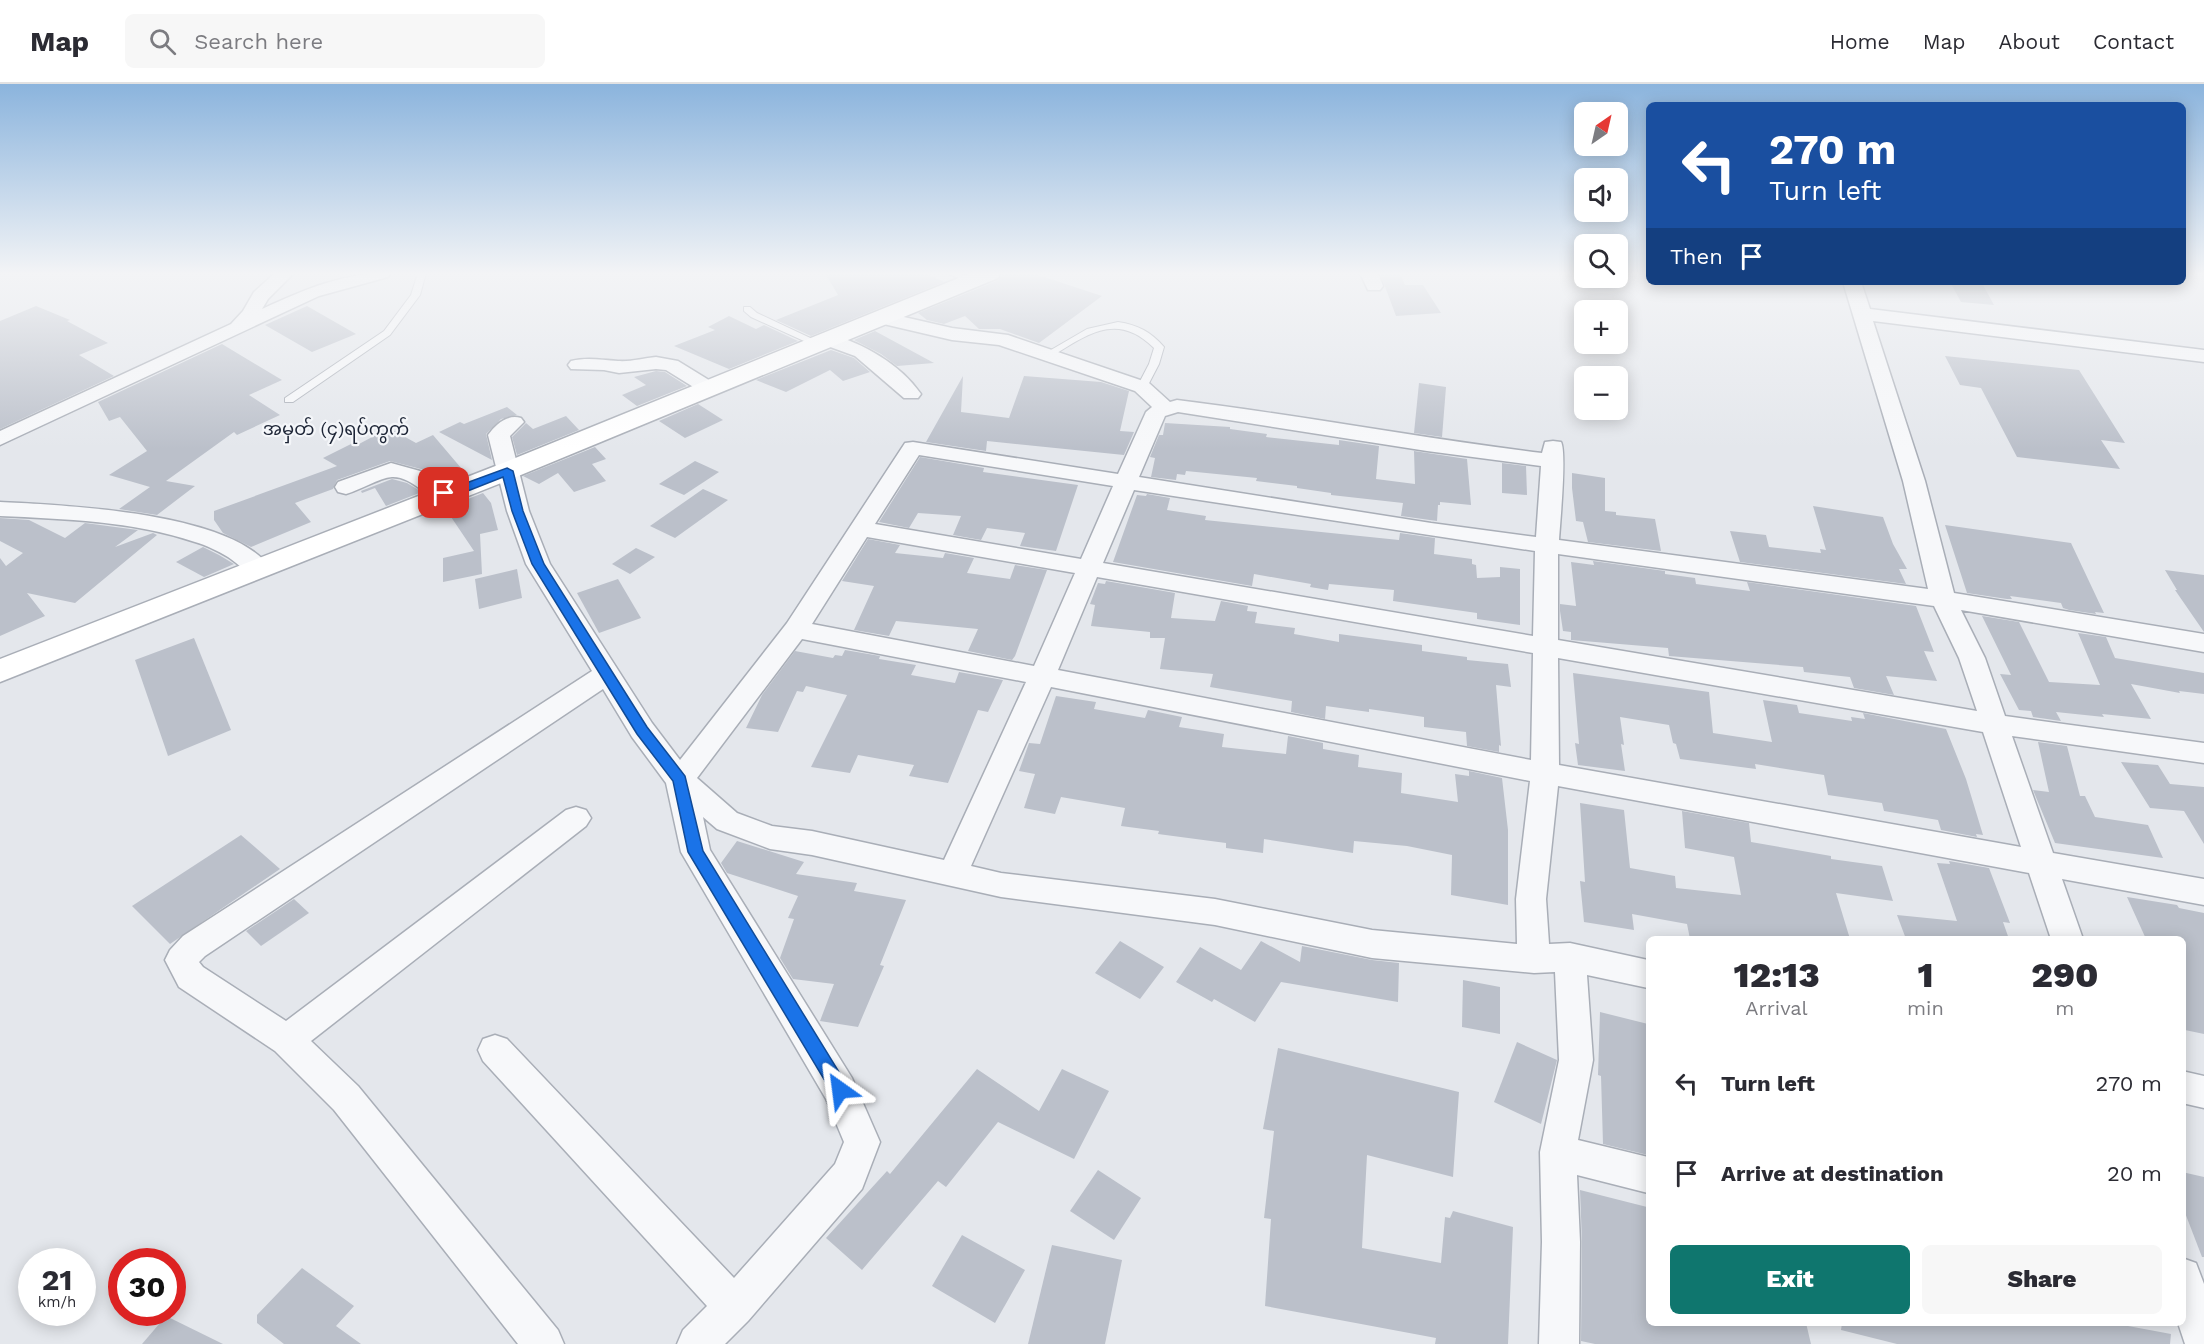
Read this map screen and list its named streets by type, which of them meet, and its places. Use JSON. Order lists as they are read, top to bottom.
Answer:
{
  "districts": ["အမှတ် (၄)ရပ်ကွက်"],
  "north": "top right",
  "page": {
    "header": "Map",
    "search": "Search here",
    "nav": [
      "Home",
      "Map",
      "About",
      "Contact"
    ],
    "map_buttons": ["+", "−"],
    "turn": ["270 m", "Turn left"],
    "then": "Then",
    "eta": [
      "12:13",
      "Arrival",
      "1",
      "min",
      "290",
      "m"
    ],
    "list": [
      {
        "name": "Turn left",
        "value": "270 m"
      },
      {
        "name": "Arrive at destination",
        "value": "20 m"
      }
    ],
    "buttons": ["Exit", "Share"],
    "speed": "21 km/h",
    "limit": "30"
  }
}
